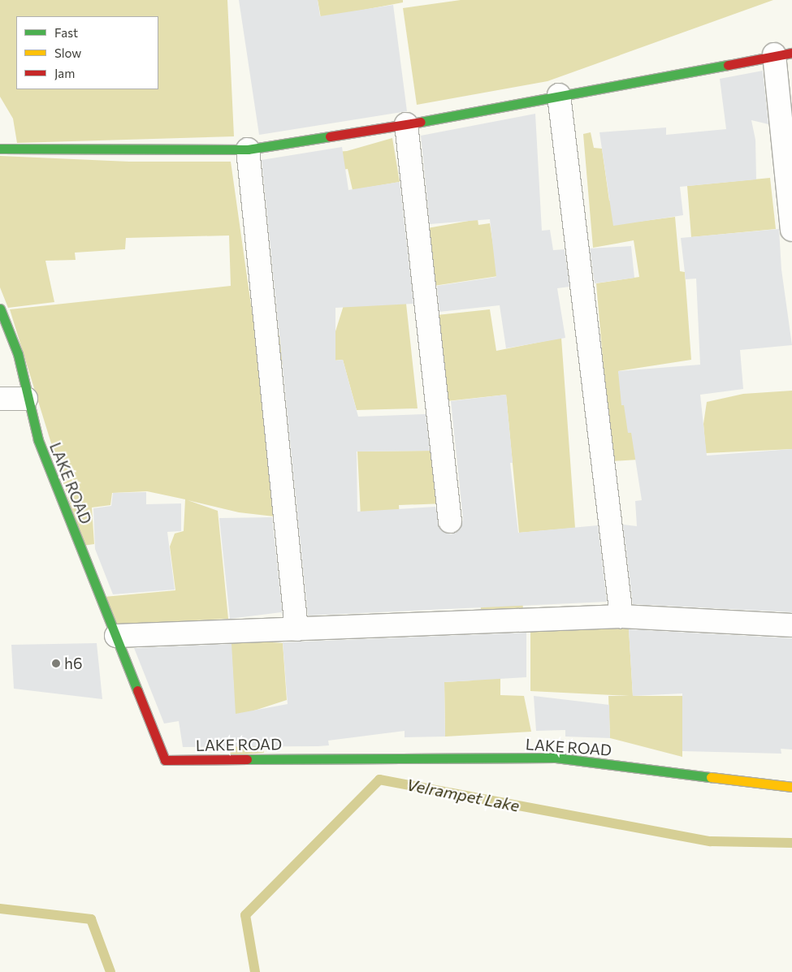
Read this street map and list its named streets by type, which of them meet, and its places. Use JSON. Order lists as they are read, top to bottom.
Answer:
{
  "streets": {
    "street": ["LAKE ROAD"]
  },
  "water": ["Velrampet Lake"],
  "places": ["h6"],
  "legend": ["Fast", "Slow", "Jam"]
}
